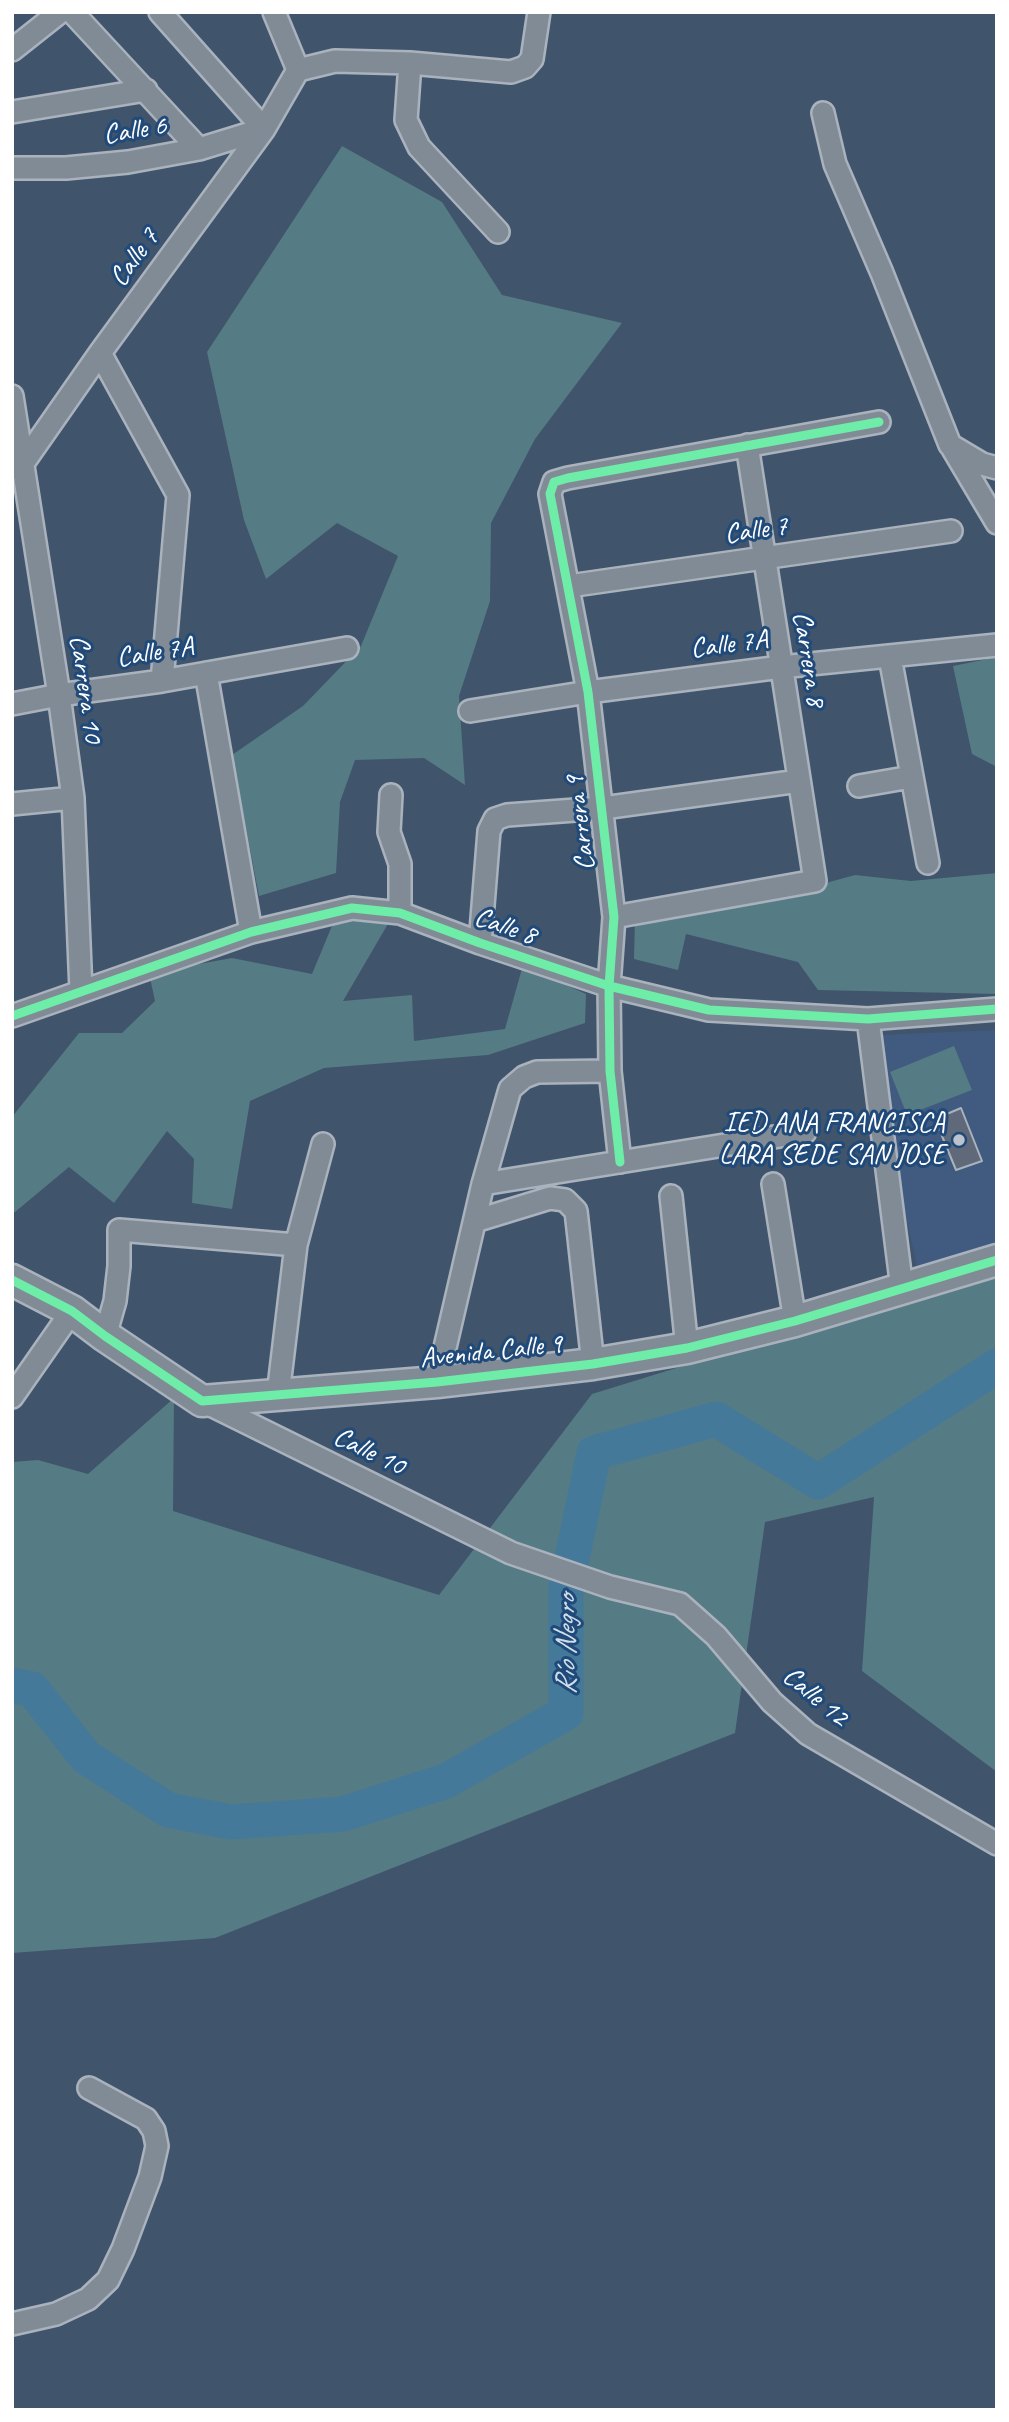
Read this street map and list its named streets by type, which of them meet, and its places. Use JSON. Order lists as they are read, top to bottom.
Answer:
{
  "streets": {
    "street": [
      "Calle 6",
      "Calle 7",
      "Calle 7A",
      "Carrera 8",
      "Carrera 10",
      "Carrera 9",
      "Calle 8",
      "Avenida Calle 9",
      "Calle 10",
      "Calle 12"
    ]
  },
  "crossings": [
    ["Calle 6", "Calle 7"],
    ["Calle 7", "Carrera 8"],
    ["Calle 7", "Carrera 10"],
    ["Calle 7", "Carrera 9"],
    ["Calle 7A", "Carrera 8"],
    ["Calle 7A", "Carrera 10"],
    ["Calle 7A", "Carrera 9"],
    ["Carrera 8", "Carrera 9"],
    ["Carrera 10", "Calle 8"],
    ["Carrera 9", "Calle 8"],
    ["Avenida Calle 9", "Calle 10"],
    ["Calle 10", "Calle 12"]
  ],
  "water": ["Río Negro"],
  "places": ["IED ANA FRANCISCA LARA SEDE SAN JOSE"]
}
